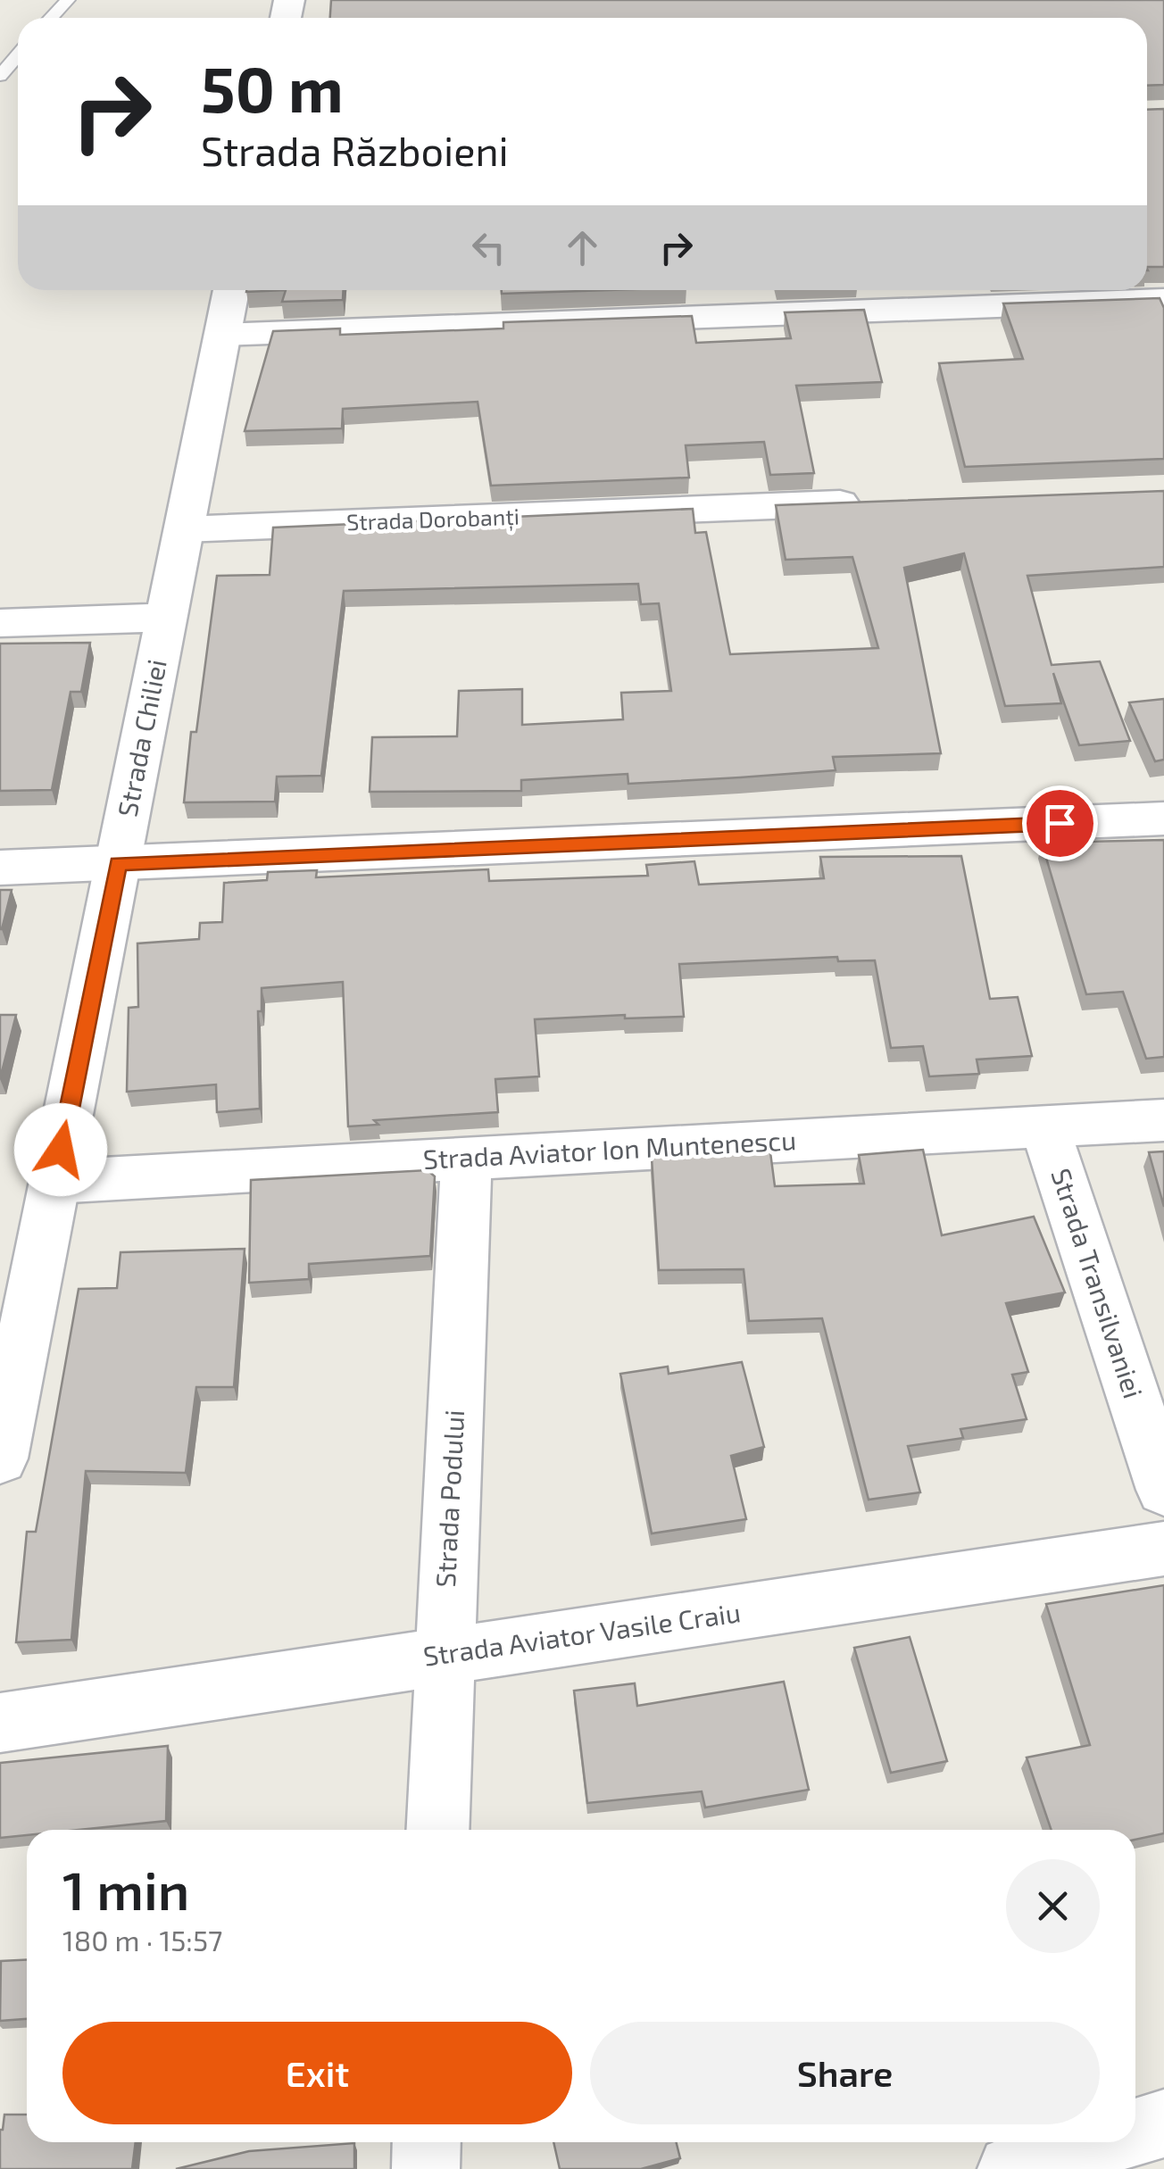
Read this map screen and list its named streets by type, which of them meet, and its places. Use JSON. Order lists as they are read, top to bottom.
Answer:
{
  "streets": {
    "street": [
      "Strada Dorobanți",
      "Strada Chiliei",
      "Strada Aviator Ion Muntenescu",
      "Strada Transilvaniei",
      "Strada Podului",
      "Strada Aviator Vasile Craiu"
    ]
  },
  "crossings": [
    ["Strada Dorobanți", "Strada Chiliei"],
    ["Strada Chiliei", "Strada Aviator Ion Muntenescu"],
    ["Strada Aviator Ion Muntenescu", "Strada Transilvaniei"],
    ["Strada Aviator Ion Muntenescu", "Strada Podului"],
    ["Strada Podului", "Strada Aviator Vasile Craiu"]
  ],
  "page": {
    "turn": ["50 m", "Strada Războieni"],
    "heading": ["1 min", "180 m · 15:57"],
    "buttons": ["Exit", "Share"]
  }
}
